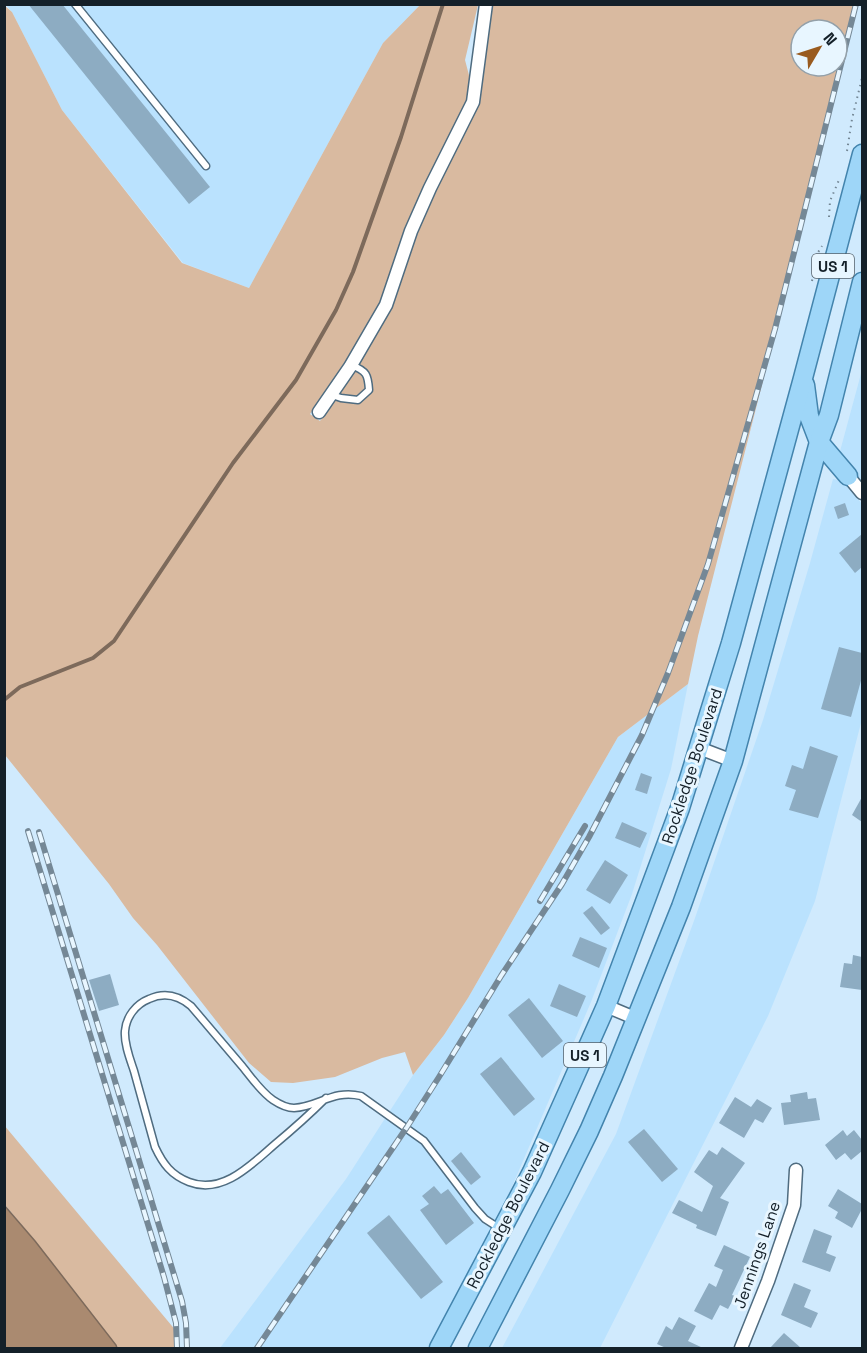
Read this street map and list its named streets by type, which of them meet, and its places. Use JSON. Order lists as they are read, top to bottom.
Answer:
{
  "streets": {
    "main road": ["US 1", "Rockledge Boulevard"],
    "street": ["Jennings Lane"]
  },
  "north": "top right"
}
